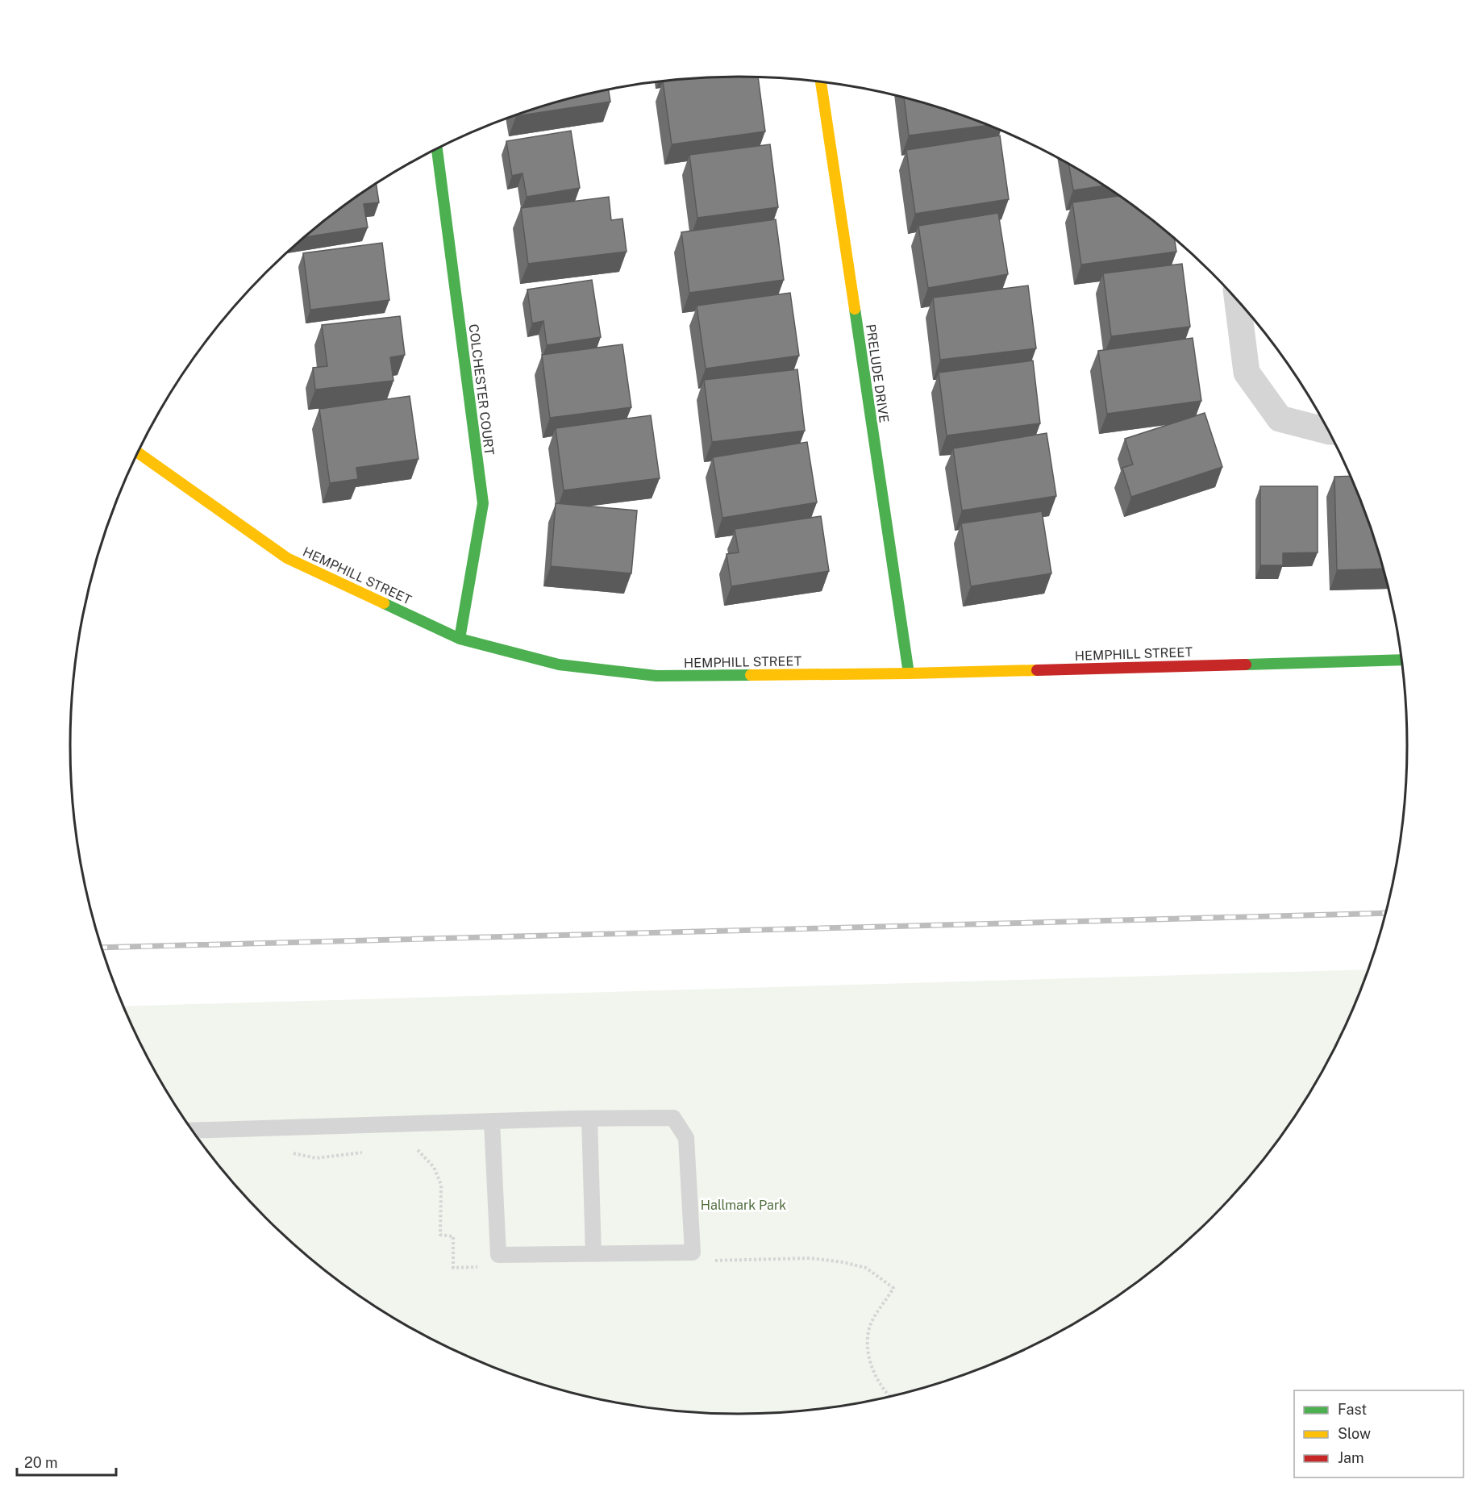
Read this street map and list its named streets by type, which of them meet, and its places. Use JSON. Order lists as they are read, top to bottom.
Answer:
{
  "streets": {
    "street": ["PRELUDE DRIVE", "COLCHESTER COURT", "HEMPHILL STREET"]
  },
  "crossings": [
    ["PRELUDE DRIVE", "HEMPHILL STREET"],
    ["COLCHESTER COURT", "HEMPHILL STREET"]
  ],
  "parks": ["Hallmark Park"],
  "legend": ["Fast", "Slow", "Jam"],
  "scale_bar": "20 m"
}
